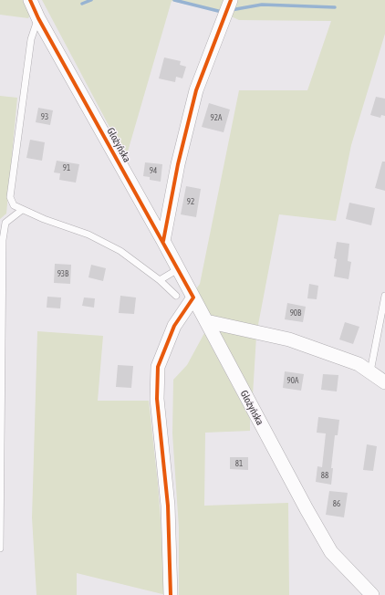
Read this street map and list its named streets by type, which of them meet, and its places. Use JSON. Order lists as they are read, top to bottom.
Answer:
{
  "streets": {
    "street": ["Głożyńska"]
  },
  "house_numbers": [
    "93",
    "92A",
    "91",
    "94",
    "92",
    "93B",
    "90B",
    "90A",
    "81",
    "88",
    "86"
  ]
}
